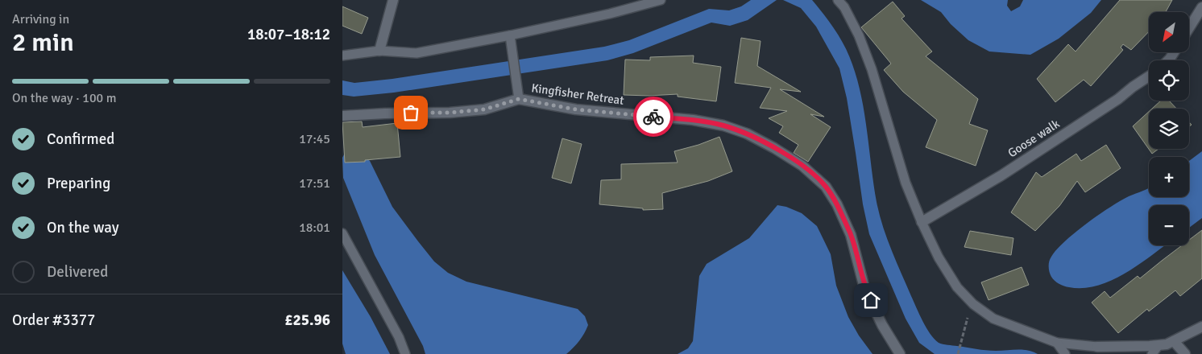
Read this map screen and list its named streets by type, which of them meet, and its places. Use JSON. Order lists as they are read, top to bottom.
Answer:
{
  "streets": {
    "street": ["Kingfisher Retreat", "Goose walk"]
  },
  "north": "bottom left",
  "page": {
    "heading": ["2 min", "Arriving in", "18:07–18:12"],
    "panel": ["Order #3377", "£25.96"],
    "map_buttons": ["+", "−"],
    "bar": "On the way · 100 m",
    "list": [
      ["Confirmed", "17:45"],
      ["Preparing", "17:51"],
      ["On the way", "18:01"],
      "Delivered"
    ]
  }
}
